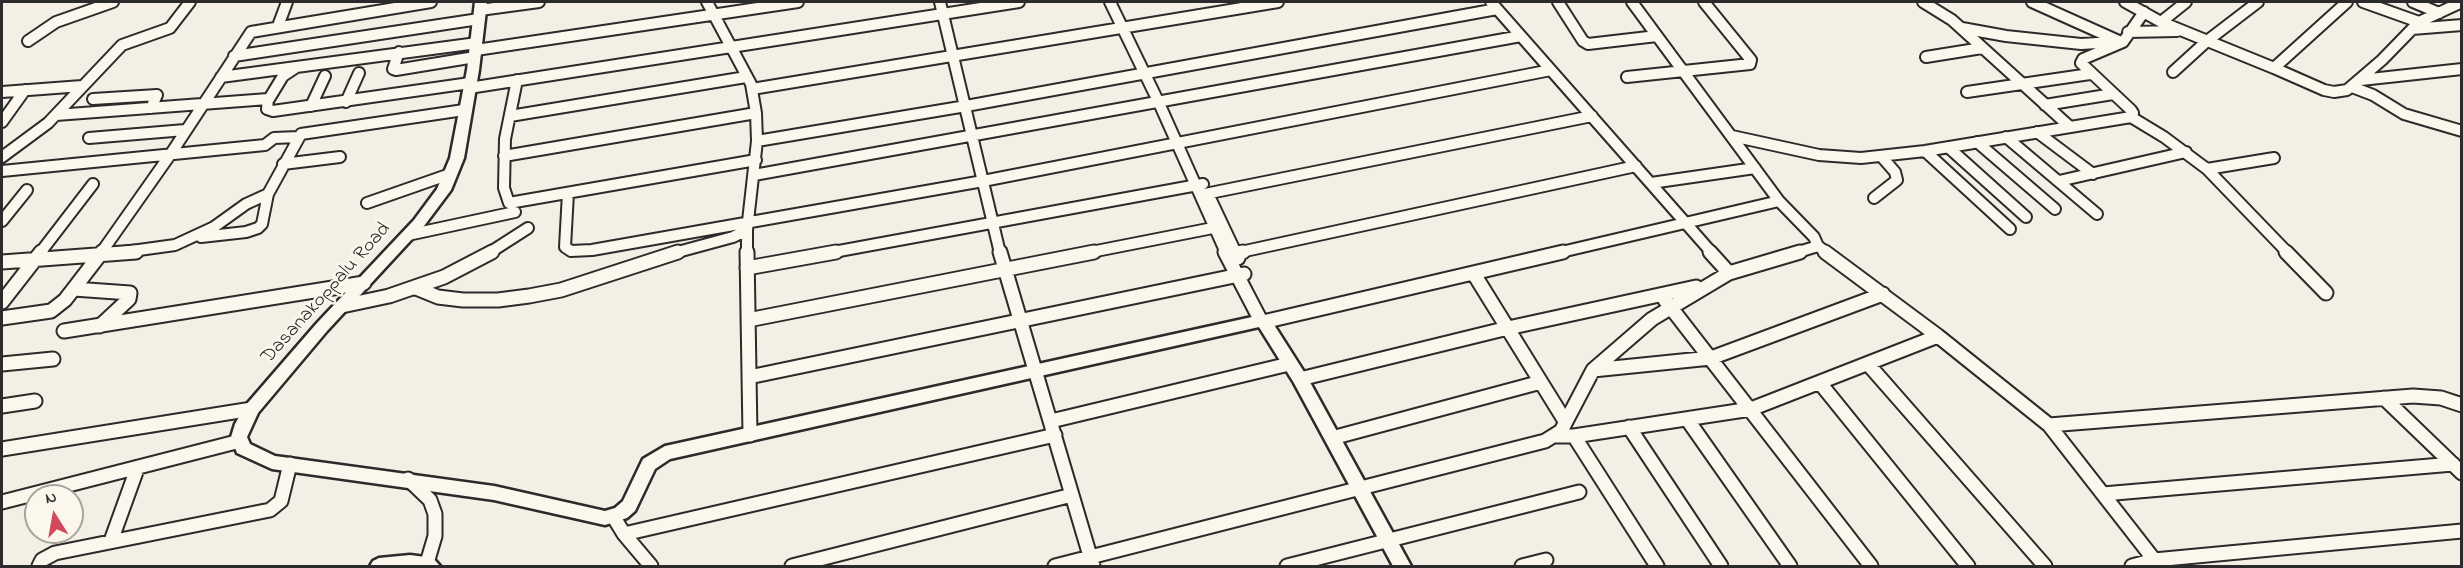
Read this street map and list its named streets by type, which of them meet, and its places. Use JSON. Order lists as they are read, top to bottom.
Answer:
{
  "streets": {
    "street": ["Dasanakoppalu Road"]
  },
  "north": "top"
}
